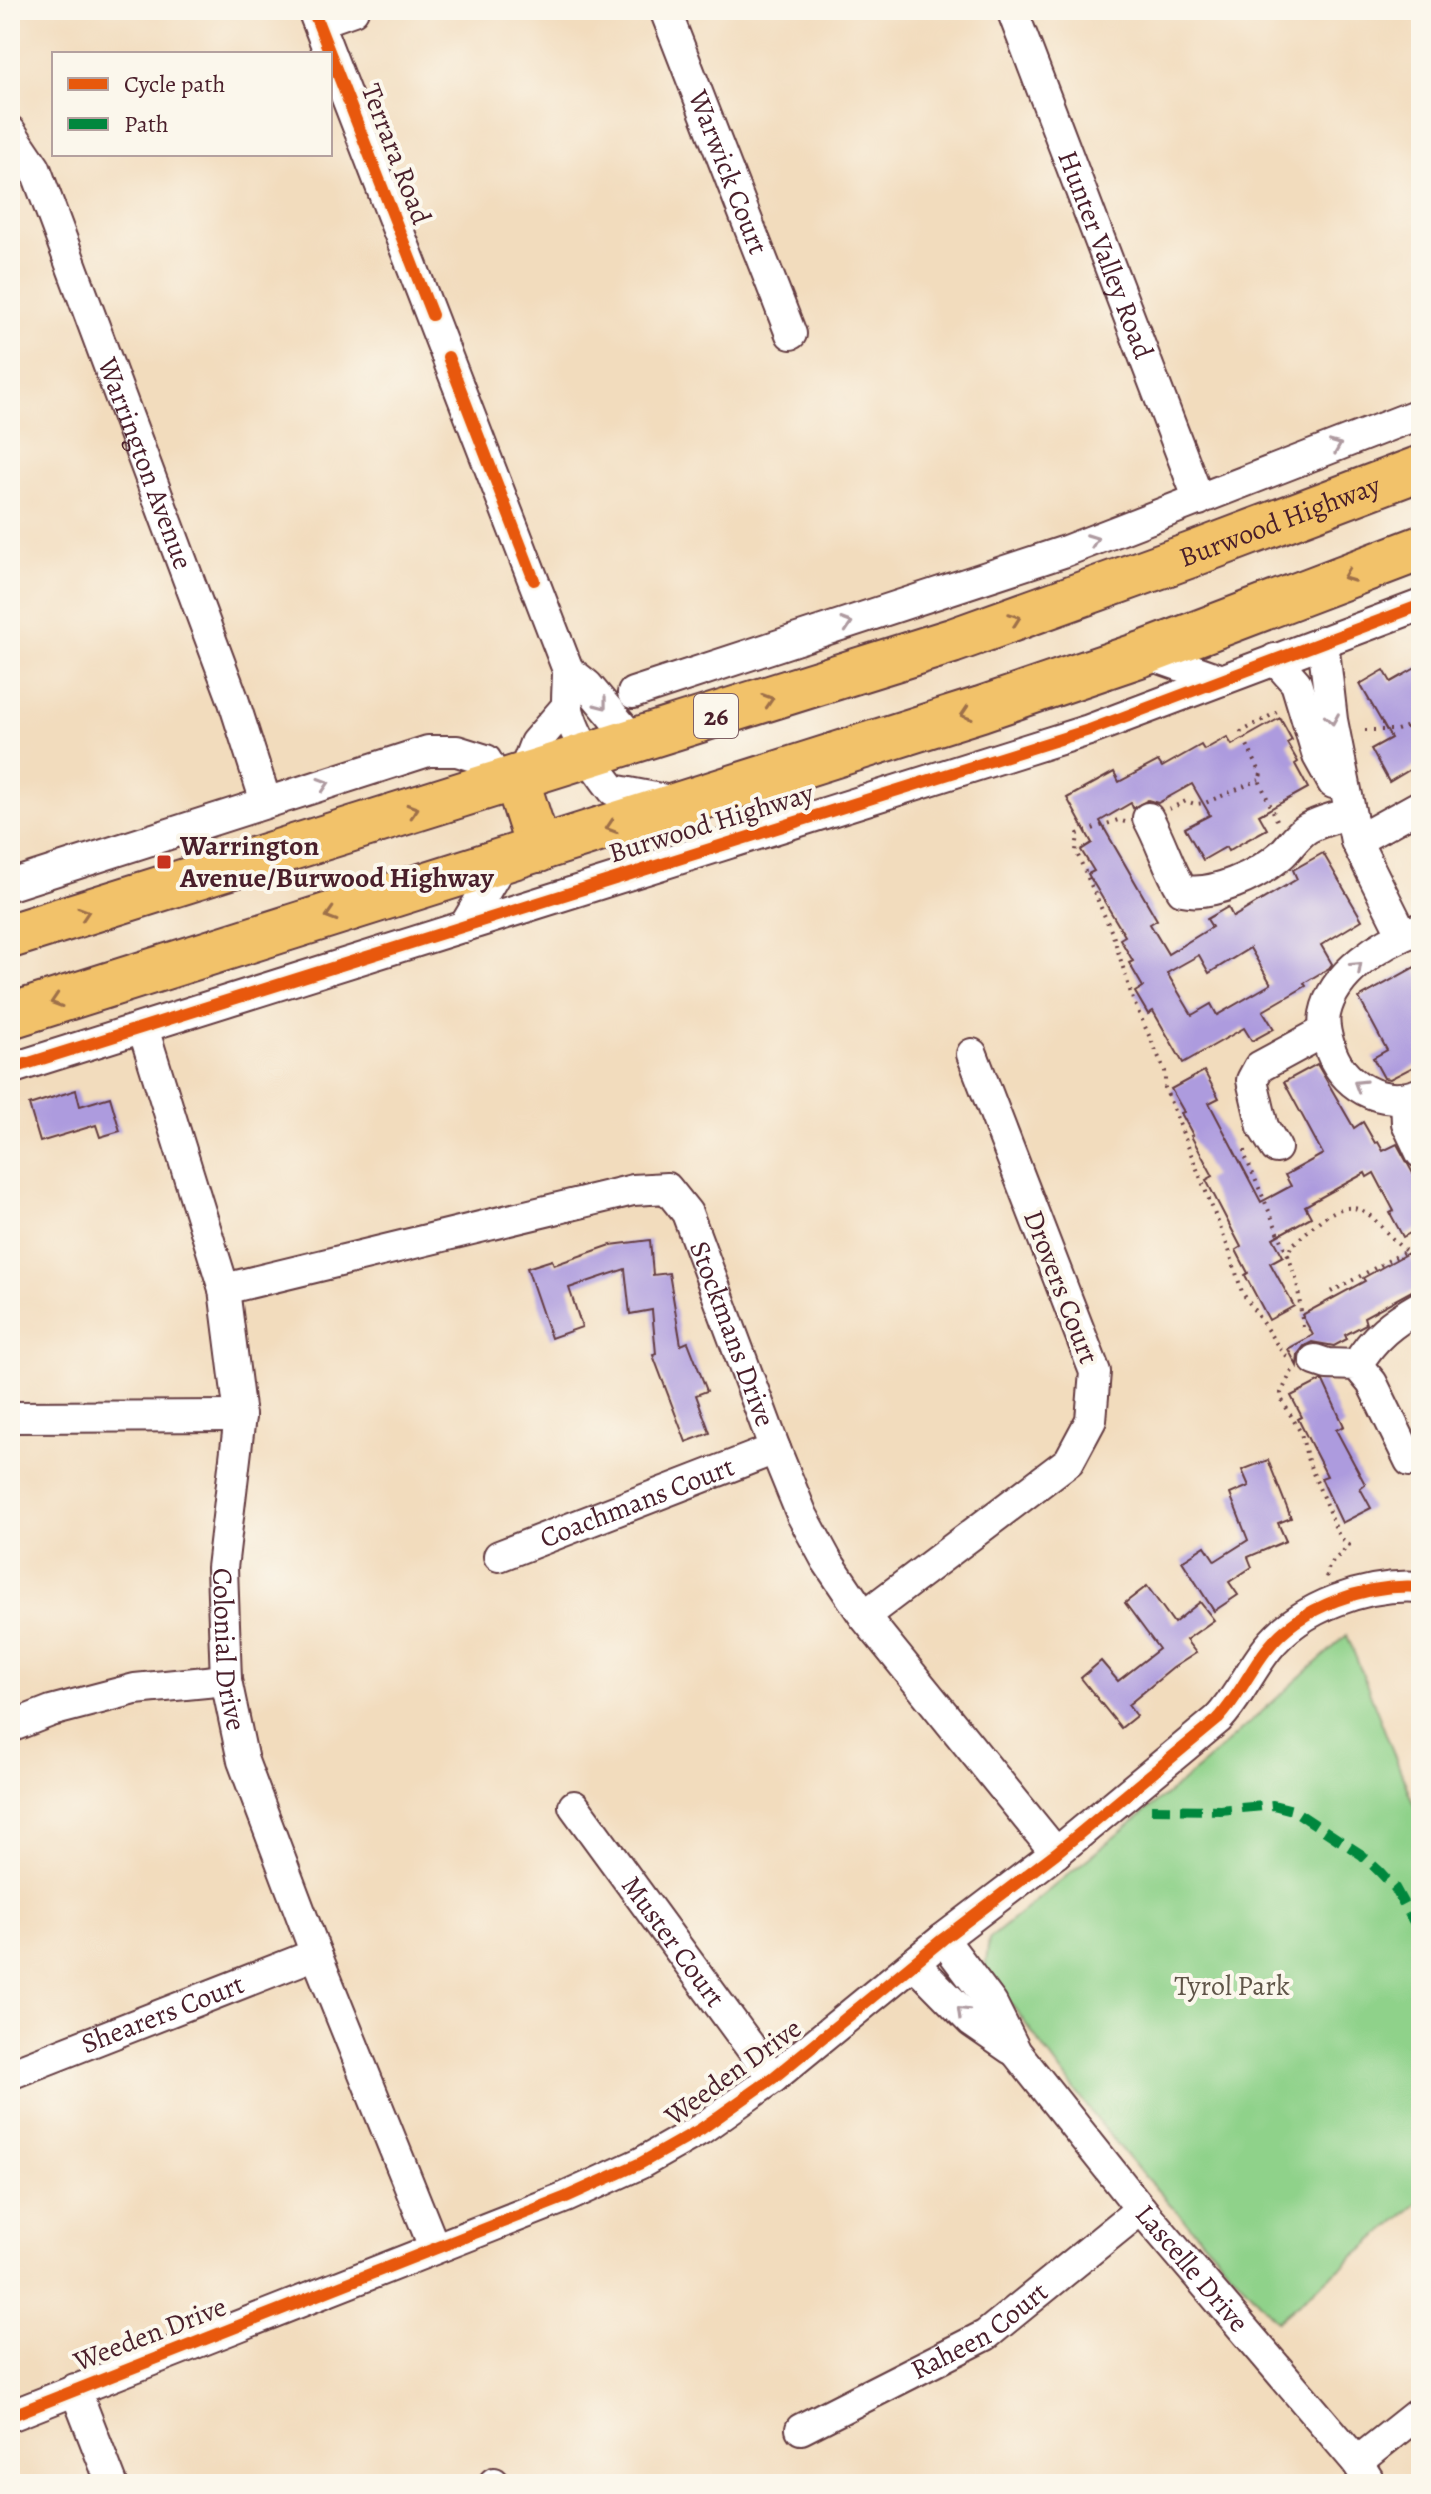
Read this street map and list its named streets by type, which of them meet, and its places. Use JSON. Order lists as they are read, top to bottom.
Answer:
{
  "streets": {
    "highway": ["Burwood Highway", "26"],
    "street": [
      "Terrara Road",
      "Warwick Court",
      "Hunter Valley Road",
      "Warrington Avenue",
      "Drovers Court",
      "Stockmans Drive",
      "Coachmans Court",
      "Colonial Drive",
      "Muster Court",
      "Shearers Court",
      "Weeden Drive",
      "Lascelle Drive",
      "Raheen Court"
    ]
  },
  "crossings": [
    ["Terrara Road", "Burwood Highway"],
    ["Hunter Valley Road", "Burwood Highway"],
    ["Burwood Highway", "Colonial Drive"],
    ["Drovers Court", "Stockmans Drive"],
    ["Stockmans Drive", "Coachmans Court"],
    ["Stockmans Drive", "Colonial Drive"],
    ["Stockmans Drive", "Weeden Drive"],
    ["Colonial Drive", "Shearers Court"],
    ["Colonial Drive", "Weeden Drive"],
    ["Muster Court", "Weeden Drive"],
    ["Weeden Drive", "Lascelle Drive"],
    ["Lascelle Drive", "Raheen Court"]
  ],
  "parks": ["Tyrol Park"],
  "places": {
    "transit": ["Warrington Avenue/Burwood Highway"]
  },
  "legend": ["Cycle path", "Path"]
}
